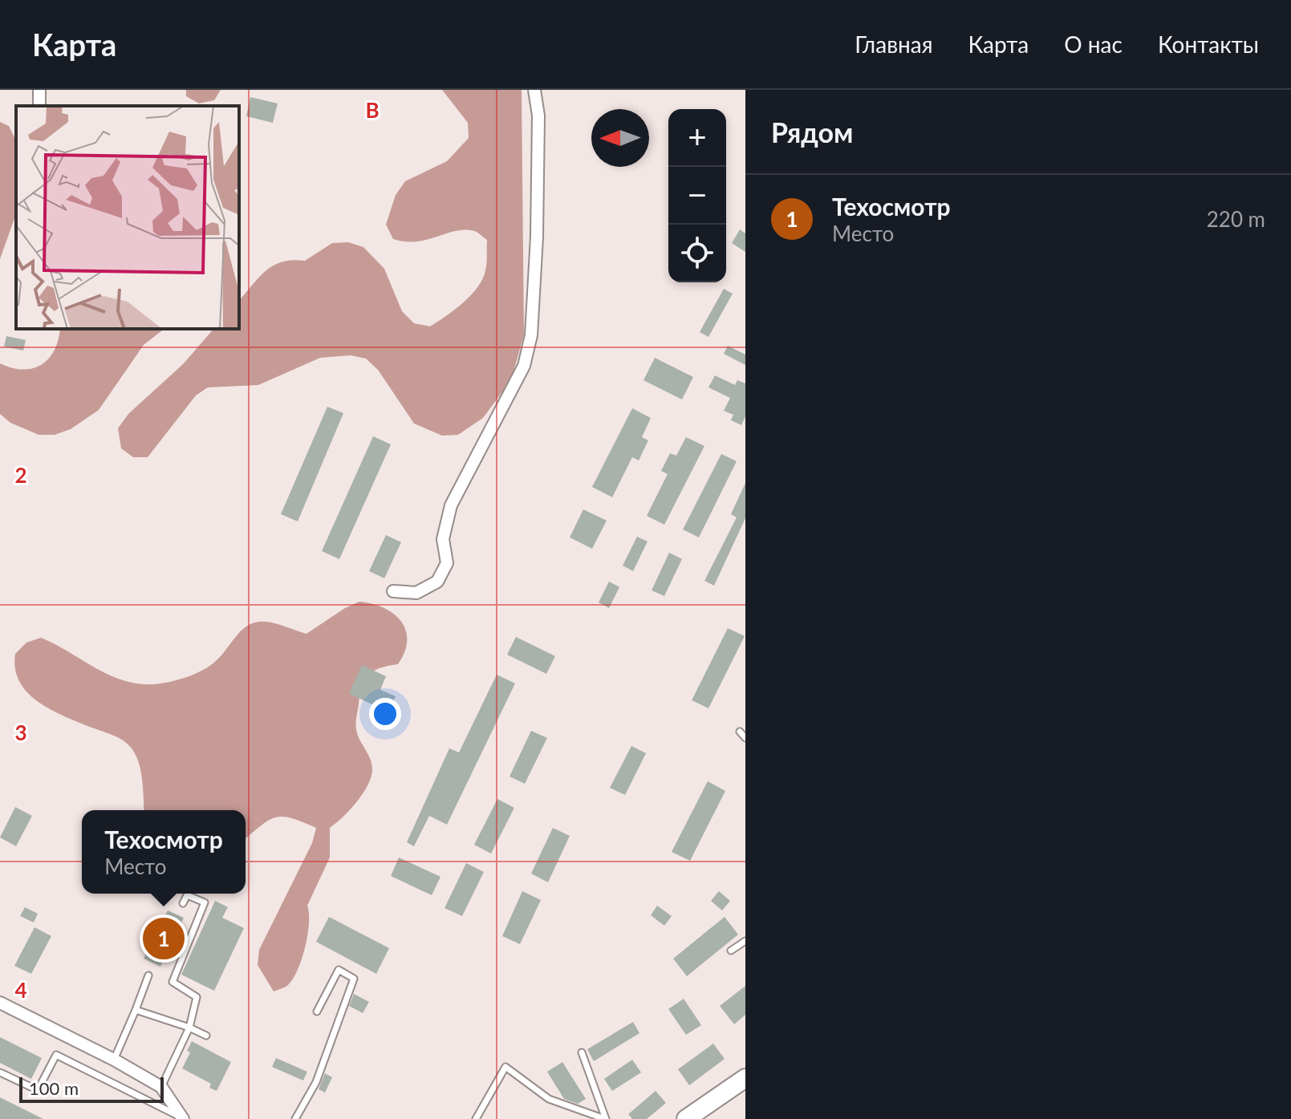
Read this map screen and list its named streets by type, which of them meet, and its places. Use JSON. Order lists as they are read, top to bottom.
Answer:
{
  "scale_bar": "100 m",
  "north": "left",
  "page": {
    "header": "Карта",
    "nav": [
      "Главная",
      "Карта",
      "О нас",
      "Контакты"
    ],
    "heading": "Рядом",
    "map_buttons": ["+", "−"],
    "list": [
      {
        "mark": "1",
        "name": "Техосмотр",
        "note": "Место",
        "value": "220 m"
      }
    ],
    "popup": ["Техосмотр", "Место"],
    "pins": "1",
    "scale": "100 m"
  },
  "grid": {
    "columns": ["B"],
    "rows": ["2", "3", "4"]
  }
}
